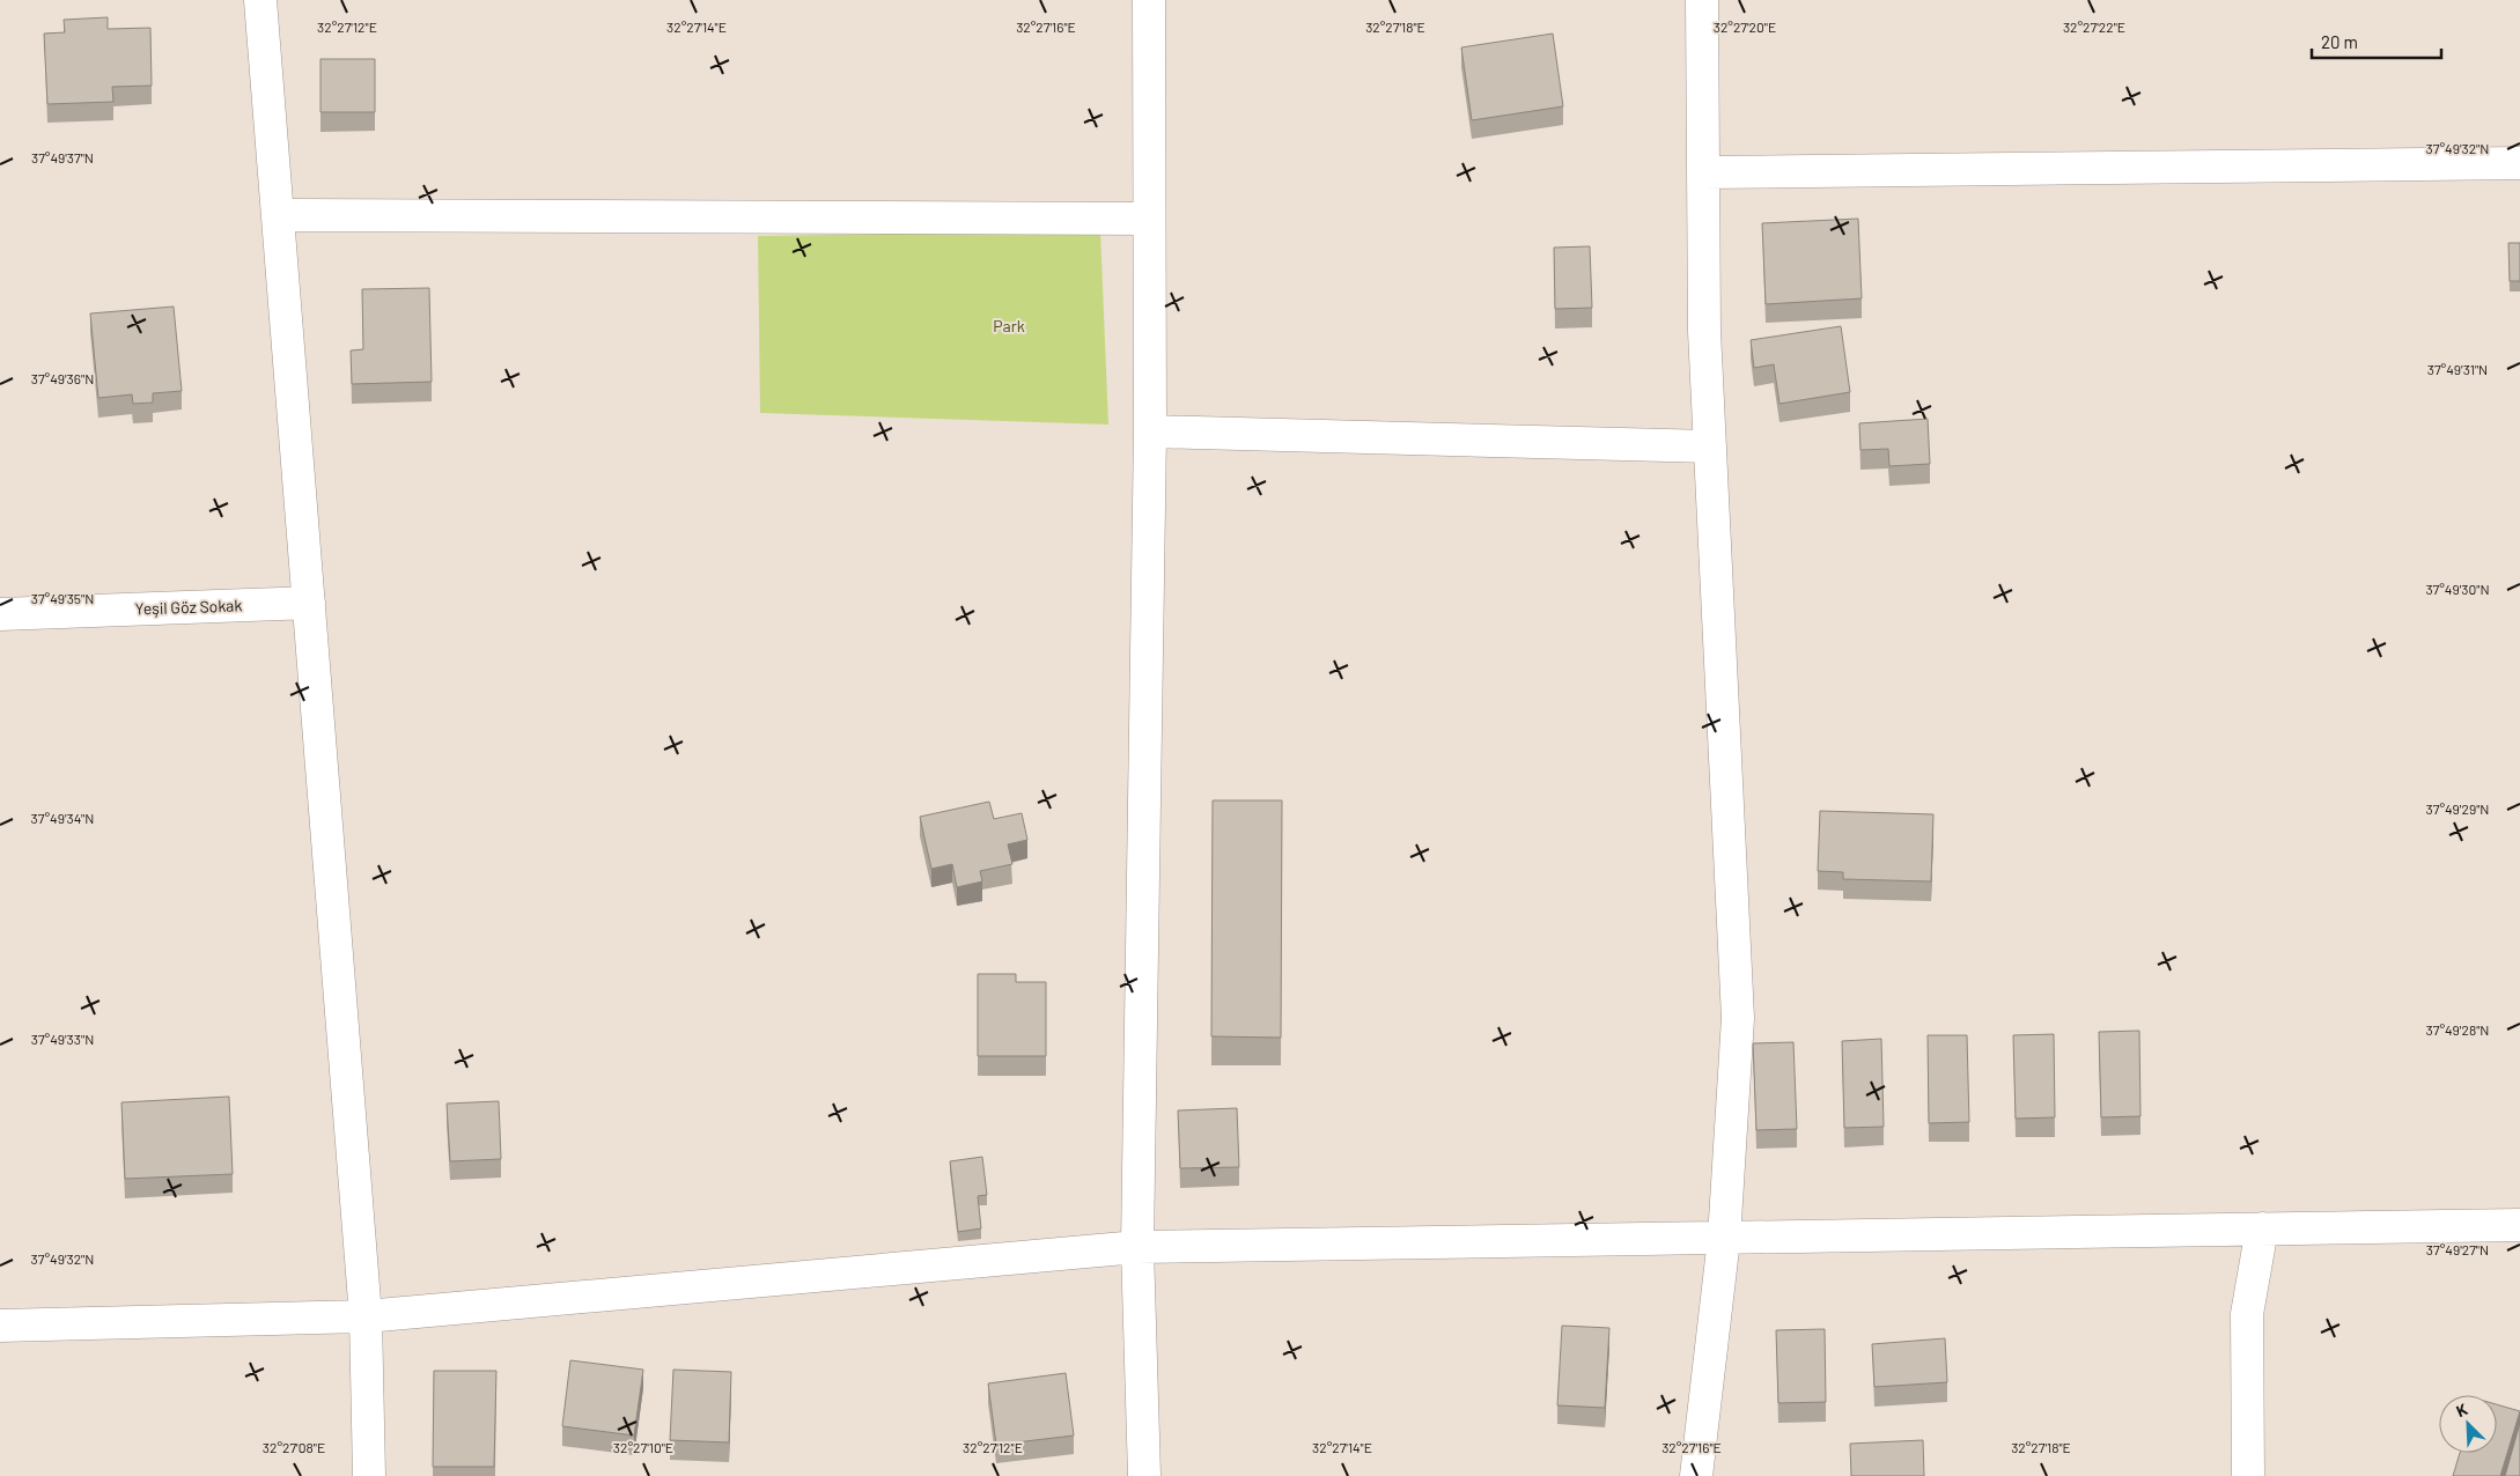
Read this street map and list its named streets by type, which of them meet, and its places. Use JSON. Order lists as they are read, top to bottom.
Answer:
{
  "streets": {
    "street": ["Yeşil Göz Sokak"]
  },
  "parks": ["Park"],
  "scale_bar": "20 m",
  "north": "top left",
  "coordinates": [
    "32°27'12\"E",
    "32°27'14\"E",
    "32°27'16\"E",
    "32°27'18\"E",
    "32°27'20\"E",
    "32°27'22\"E",
    "37°49'32\"N",
    "37°49'37\"N",
    "37°49'31\"N",
    "37°49'36\"N",
    "37°49'30\"N",
    "37°49'35\"N",
    "37°49'29\"N",
    "37°49'34\"N",
    "37°49'28\"N",
    "37°49'33\"N",
    "37°49'27\"N",
    "32°27'08\"E",
    "32°27'10\"E"
  ]
}
